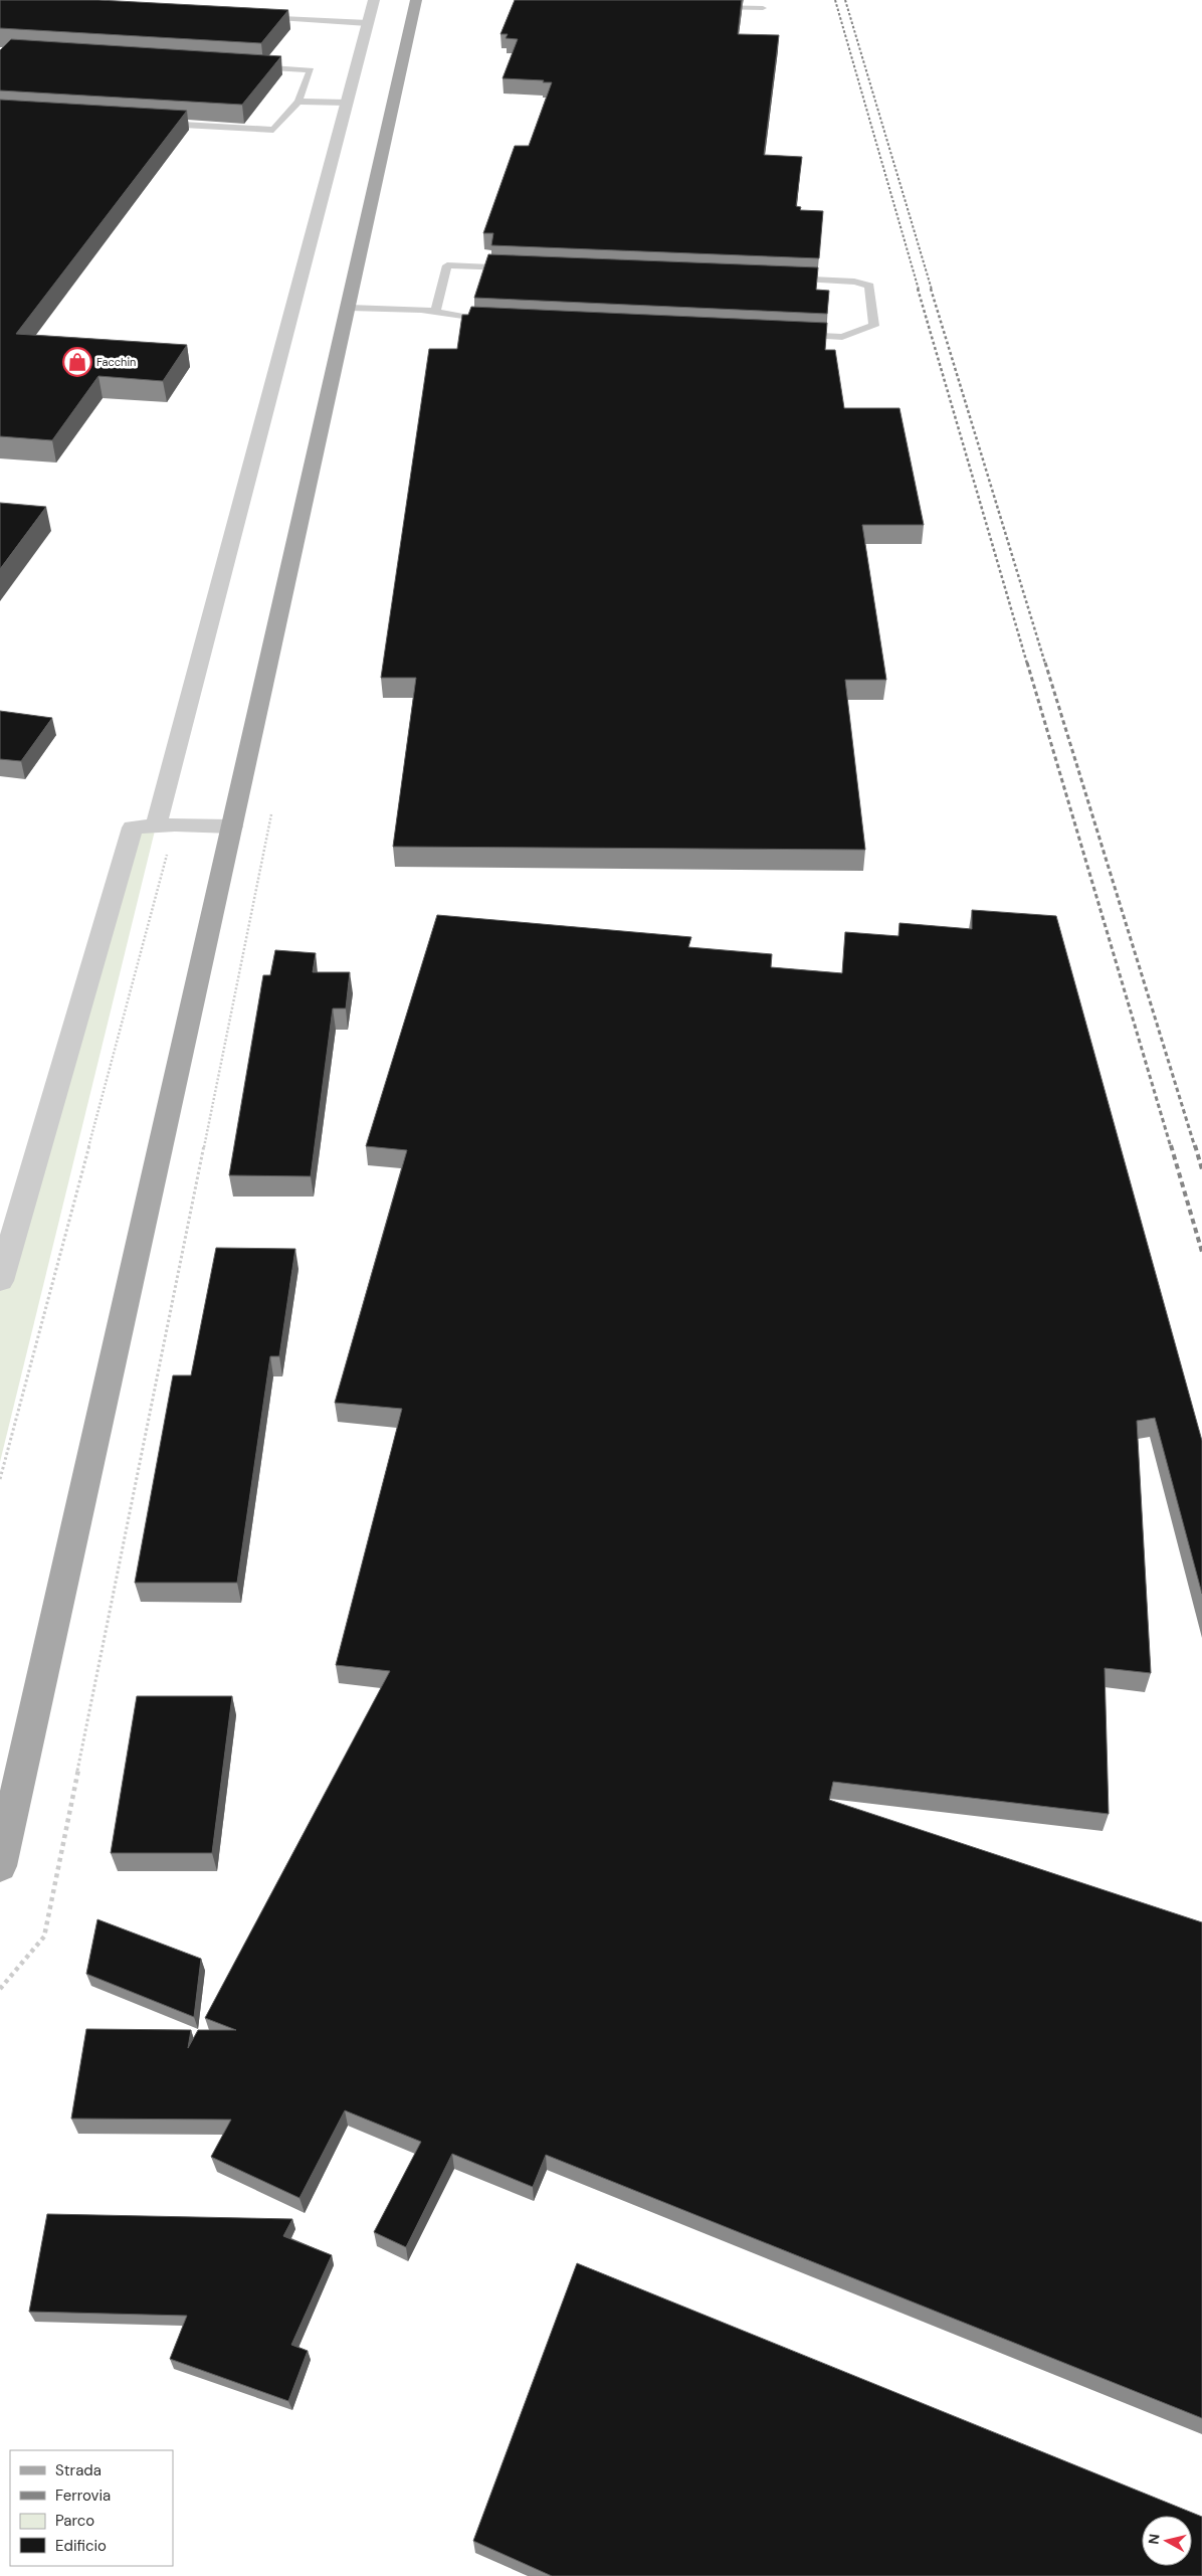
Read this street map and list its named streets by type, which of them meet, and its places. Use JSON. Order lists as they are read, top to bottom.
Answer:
{
  "places": {
    "shop": ["Facchin"]
  },
  "legend": [
    "Strada",
    "Ferrovia",
    "Parco",
    "Edificio"
  ],
  "north": "left"
}
